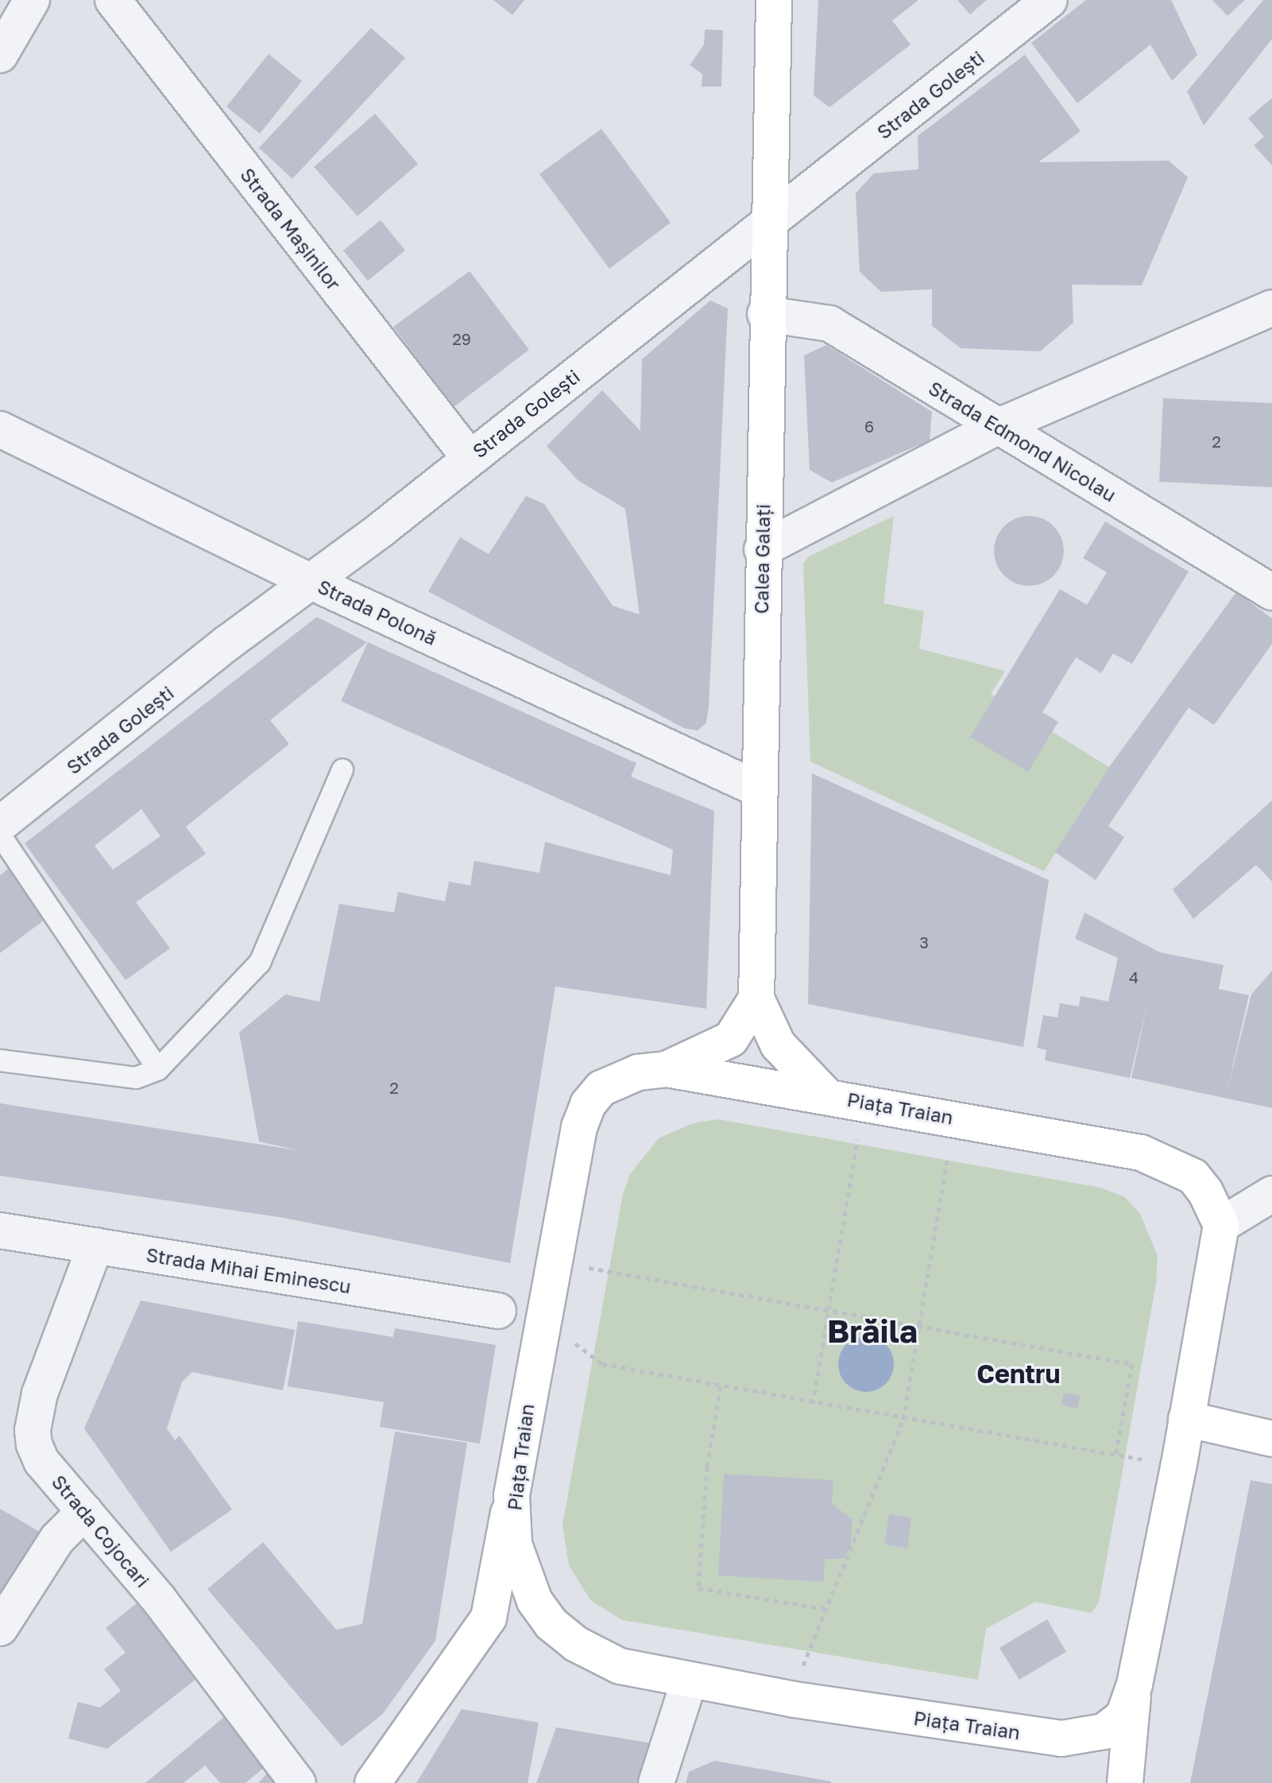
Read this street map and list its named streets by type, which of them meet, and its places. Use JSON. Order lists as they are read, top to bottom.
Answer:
{
  "streets": {
    "main road": ["Calea Galați", "Piața Traian"],
    "street": [
      "Strada Golești",
      "Strada Mașinilor",
      "Strada Edmond Nicolau",
      "Strada Polonă",
      "Strada Mihai Eminescu",
      "Strada Cojocari"
    ]
  },
  "crossings": [
    ["Strada Golești", "Strada Mașinilor"],
    ["Strada Golești", "Calea Galați"],
    ["Strada Golești", "Strada Polonă"],
    ["Strada Edmond Nicolau", "Calea Galați"],
    ["Calea Galați", "Strada Polonă"],
    ["Calea Galați", "Piața Traian"],
    ["Strada Mihai Eminescu", "Strada Cojocari"]
  ],
  "districts": ["Brăila", "Centru"],
  "house_numbers": [
    "29",
    "6",
    "2",
    "3",
    "4",
    "2"
  ]
}
